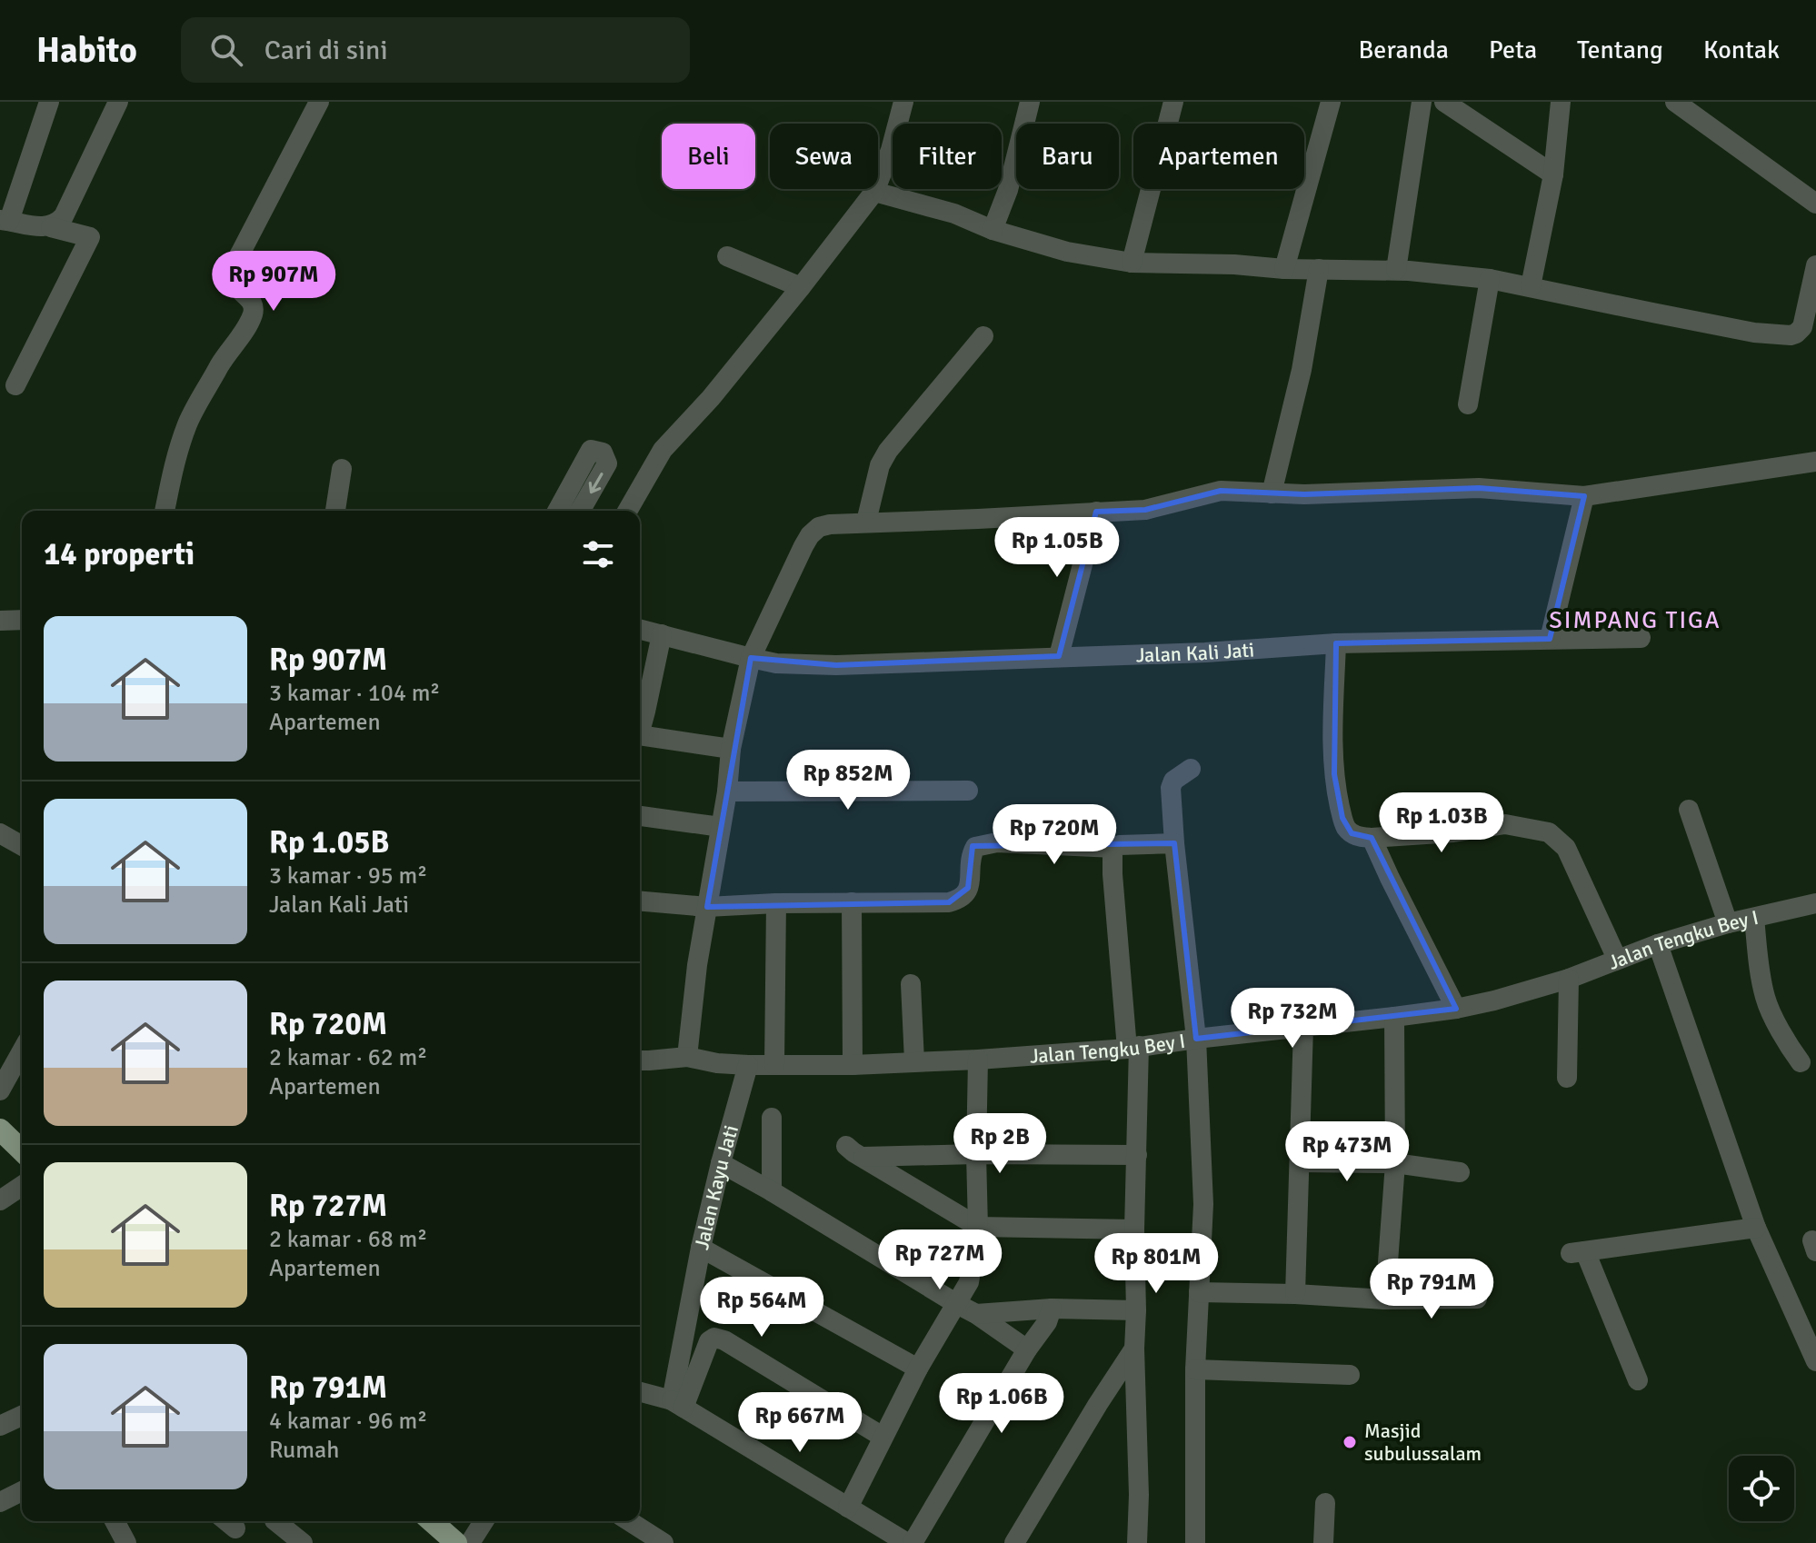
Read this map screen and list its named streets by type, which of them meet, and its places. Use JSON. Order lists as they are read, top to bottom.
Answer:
{
  "streets": {
    "street": ["Jalan Kali Jati", "Jalan Tengku Bey I", "Jalan Kayu Jati"]
  },
  "crossings": [
    ["Jalan Tengku Bey I", "Jalan Kayu Jati"]
  ],
  "districts": ["SIMPANG TIGA"],
  "places": ["Masjid subulussalam"],
  "page": {
    "header": "Habito",
    "search": "Cari di sini",
    "nav": [
      "Beranda",
      "Peta",
      "Tentang",
      "Kontak"
    ],
    "chip": [
      "Beli",
      "Sewa",
      "Filter",
      "Baru",
      "Apartemen"
    ],
    "price": [
      "Rp 907M",
      "Rp 1.05B",
      "Rp 852M",
      "Rp 1.03B",
      "Rp 720M",
      "Rp 732M",
      "Rp 2B",
      "Rp 473M",
      "Rp 727M",
      "Rp 801M",
      "Rp 791M",
      "Rp 564M",
      "Rp 1.06B",
      "Rp 667M"
    ],
    "heading": "14 properti",
    "list": [
      {
        "name": "Rp 907M",
        "note": "3 kamar · 104 m² · Apartemen"
      },
      {
        "name": "Rp 1.05B",
        "note": "3 kamar · 95 m² · Jalan Kali Jati"
      },
      {
        "name": "Rp 720M",
        "note": "2 kamar · 62 m² · Apartemen"
      },
      {
        "name": "Rp 727M",
        "note": "2 kamar · 68 m² · Apartemen"
      },
      {
        "name": "Rp 791M",
        "note": "4 kamar · 96 m² · Rumah"
      }
    ]
  }
}
